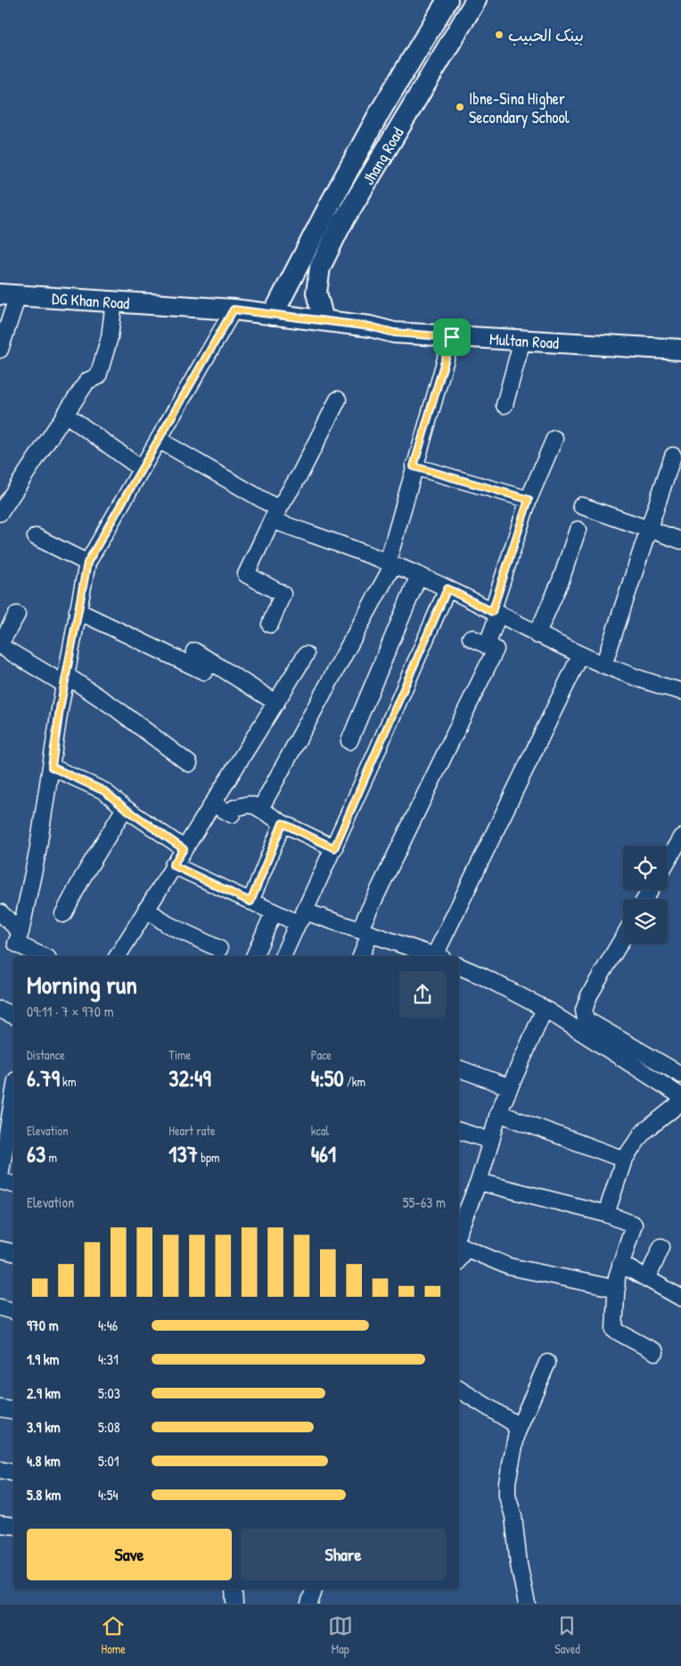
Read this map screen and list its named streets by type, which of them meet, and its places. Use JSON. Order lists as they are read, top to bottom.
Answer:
{
  "streets": {
    "main road": ["Jhang Road", "DG Khan Road", "Multan Road"]
  },
  "crossings": [
    ["Jhang Road", "Multan Road"],
    ["DG Khan Road", "Multan Road"]
  ],
  "places": ["بينک الحبيب", "Ibne-Sina Higher Secondary School"],
  "page": {
    "heading": ["Morning run", "09:11 · 7 × 970 m"],
    "stats": [
      ["Distance", "6.79 km"],
      ["Time", "32:49"],
      ["Pace", "4:50 /km"],
      ["Elevation", "63 m"],
      ["Heart rate", "137 bpm"],
      ["kcal", "461"]
    ],
    "chart": ["Elevation", "55–63 m"],
    "list": [
      {
        "name": "970 m",
        "note": "4:46"
      },
      {
        "name": "1.9 km",
        "note": "4:31"
      },
      {
        "name": "2.9 km",
        "note": "5:03"
      },
      {
        "name": "3.9 km",
        "note": "5:08"
      },
      {
        "name": "4.8 km",
        "note": "5:01"
      },
      {
        "name": "5.8 km",
        "note": "4:54"
      }
    ],
    "buttons": ["Save", "Share"],
    "tabs": ["Home", "Map", "Saved"]
  }
}
